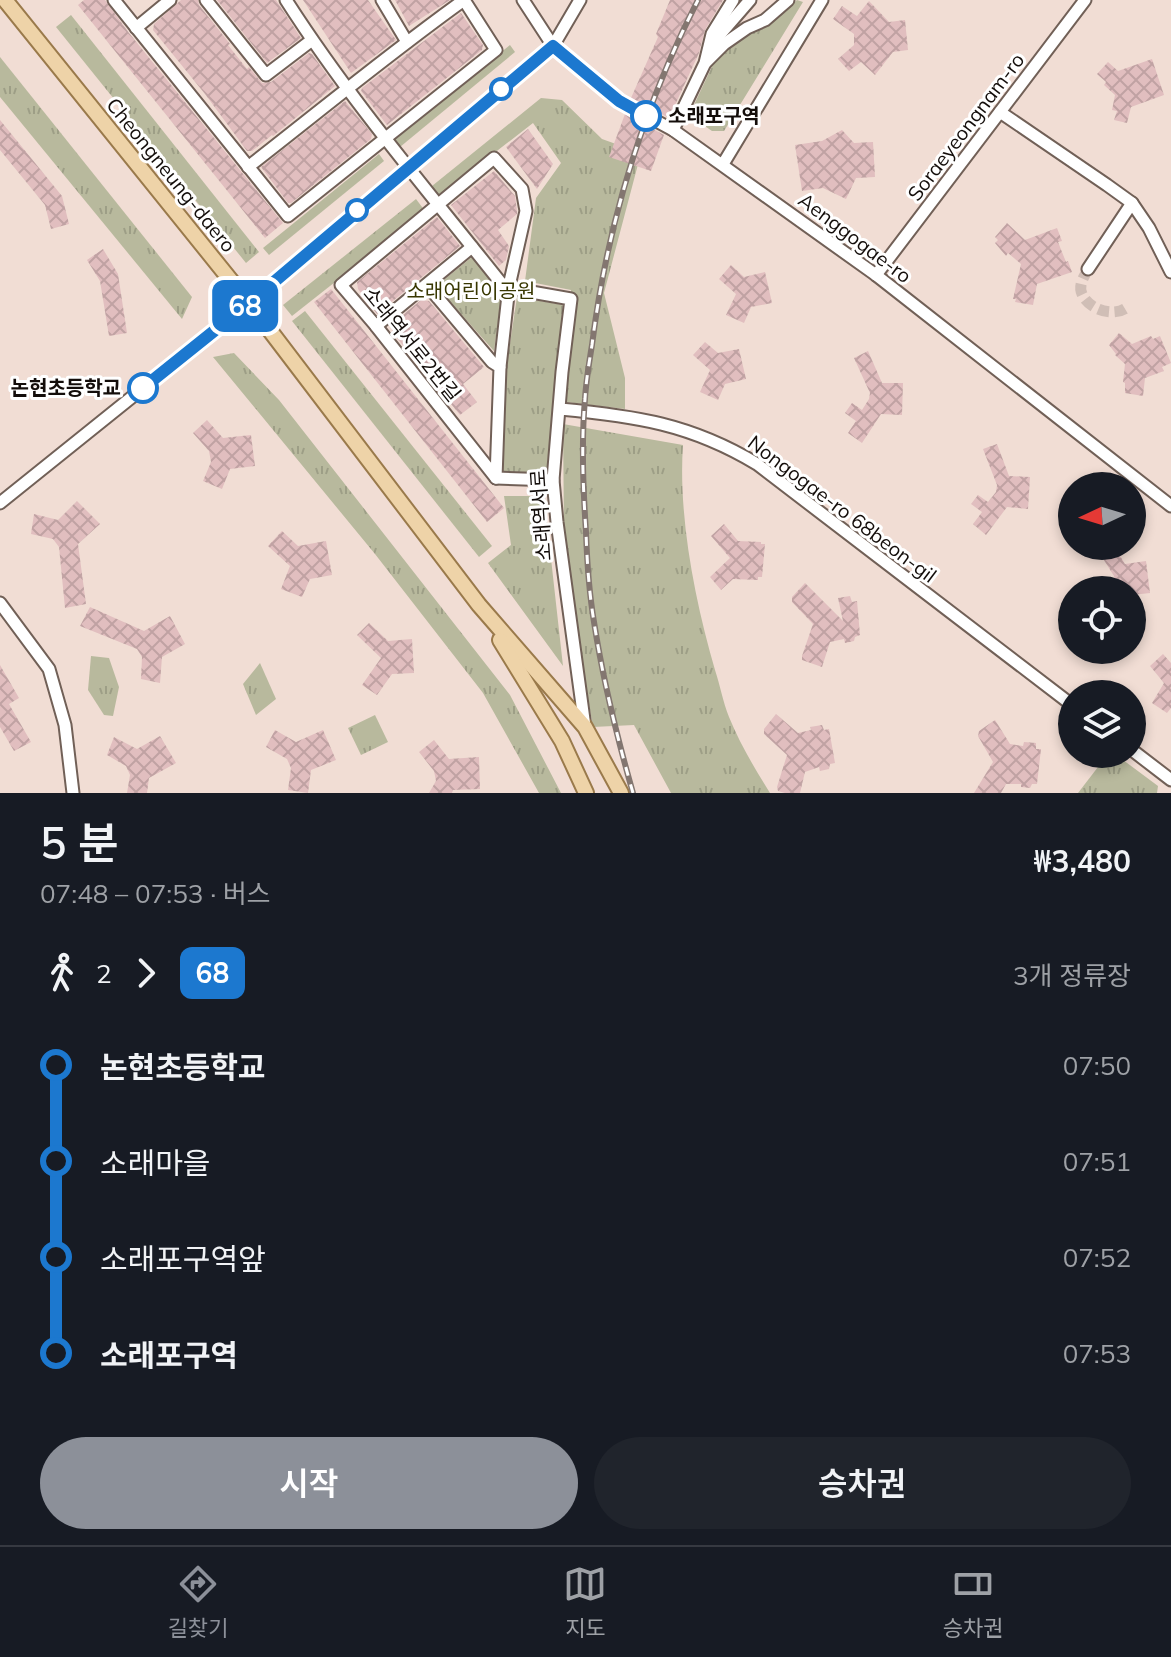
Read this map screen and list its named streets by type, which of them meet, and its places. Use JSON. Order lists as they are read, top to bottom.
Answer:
{
  "streets": {
    "main road": ["Cheongneung-daero"],
    "street": [
      "Soraeyeongnam-ro",
      "Aenggogae-ro",
      "소래역서로2번길",
      "Nongogae-ro 68beon-gil",
      "소래역서로"
    ]
  },
  "crossings": [
    ["Soraeyeongnam-ro", "Aenggogae-ro"],
    ["Cheongneung-daero", "소래역서로"],
    ["소래역서로2번길", "소래역서로"],
    ["Nongogae-ro 68beon-gil", "소래역서로"]
  ],
  "parks": ["소래어린이공원"],
  "places": ["소래포구역", "논현초등학교"],
  "lines": ["bus line 68"],
  "north": "left",
  "page": {
    "on_map": "68",
    "heading": ["5 분", "07:48 – 07:53 · 버스", "₩3,480"],
    "legs": ["2", "68", "3개 정류장"],
    "list": [
      {
        "name": "논현초등학교",
        "value": "07:50"
      },
      {
        "name": "소래마을",
        "value": "07:51"
      },
      {
        "name": "소래포구역앞",
        "value": "07:52"
      },
      {
        "name": "소래포구역",
        "value": "07:53"
      }
    ],
    "buttons": ["시작", "승차권"],
    "tabs": ["길찾기", "지도", "승차권"]
  }
}
